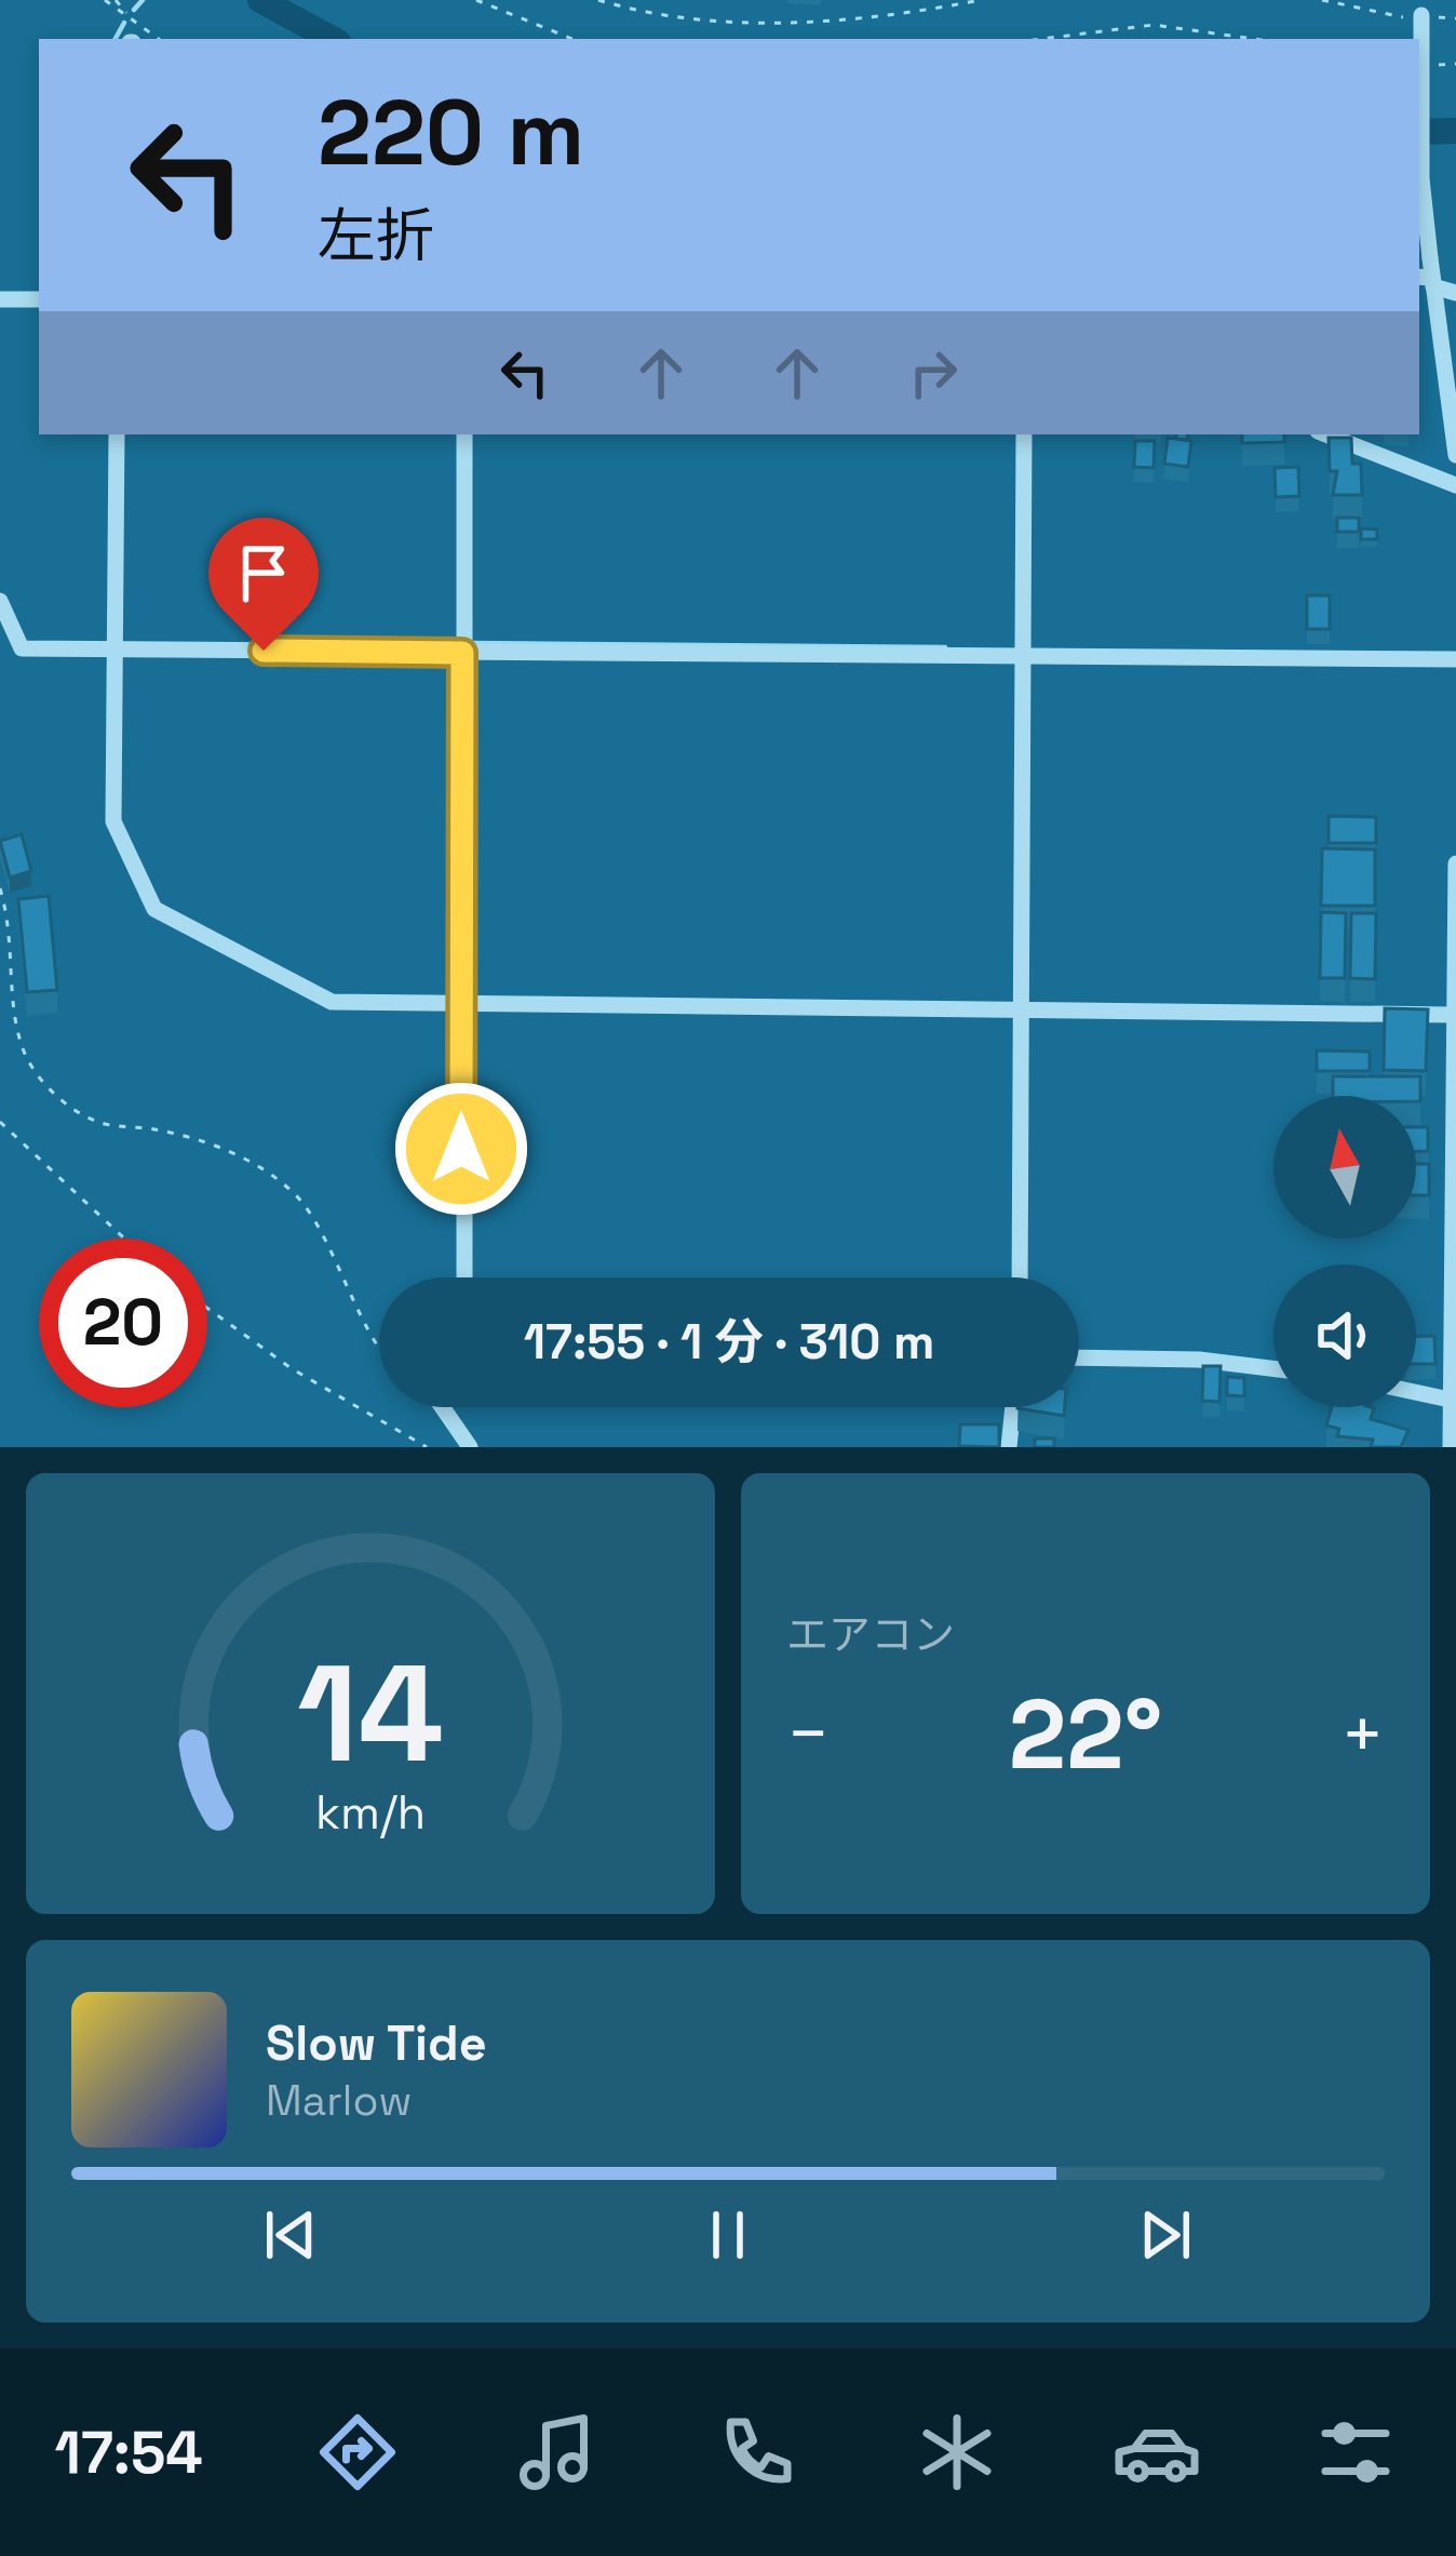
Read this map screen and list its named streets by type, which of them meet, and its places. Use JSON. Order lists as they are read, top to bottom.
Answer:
{
  "north": "top",
  "page": {
    "turn": ["220 m", "左折"],
    "limit": "20",
    "trip": "17:55 · 1 分 · 310 m",
    "tile": "エアコン",
    "heat": ["−", "22°", "+"],
    "song": ["Slow Tide", "Marlow"],
    "tabs": "17:54",
    "gauge": ["14", "km/h"]
  }
}
